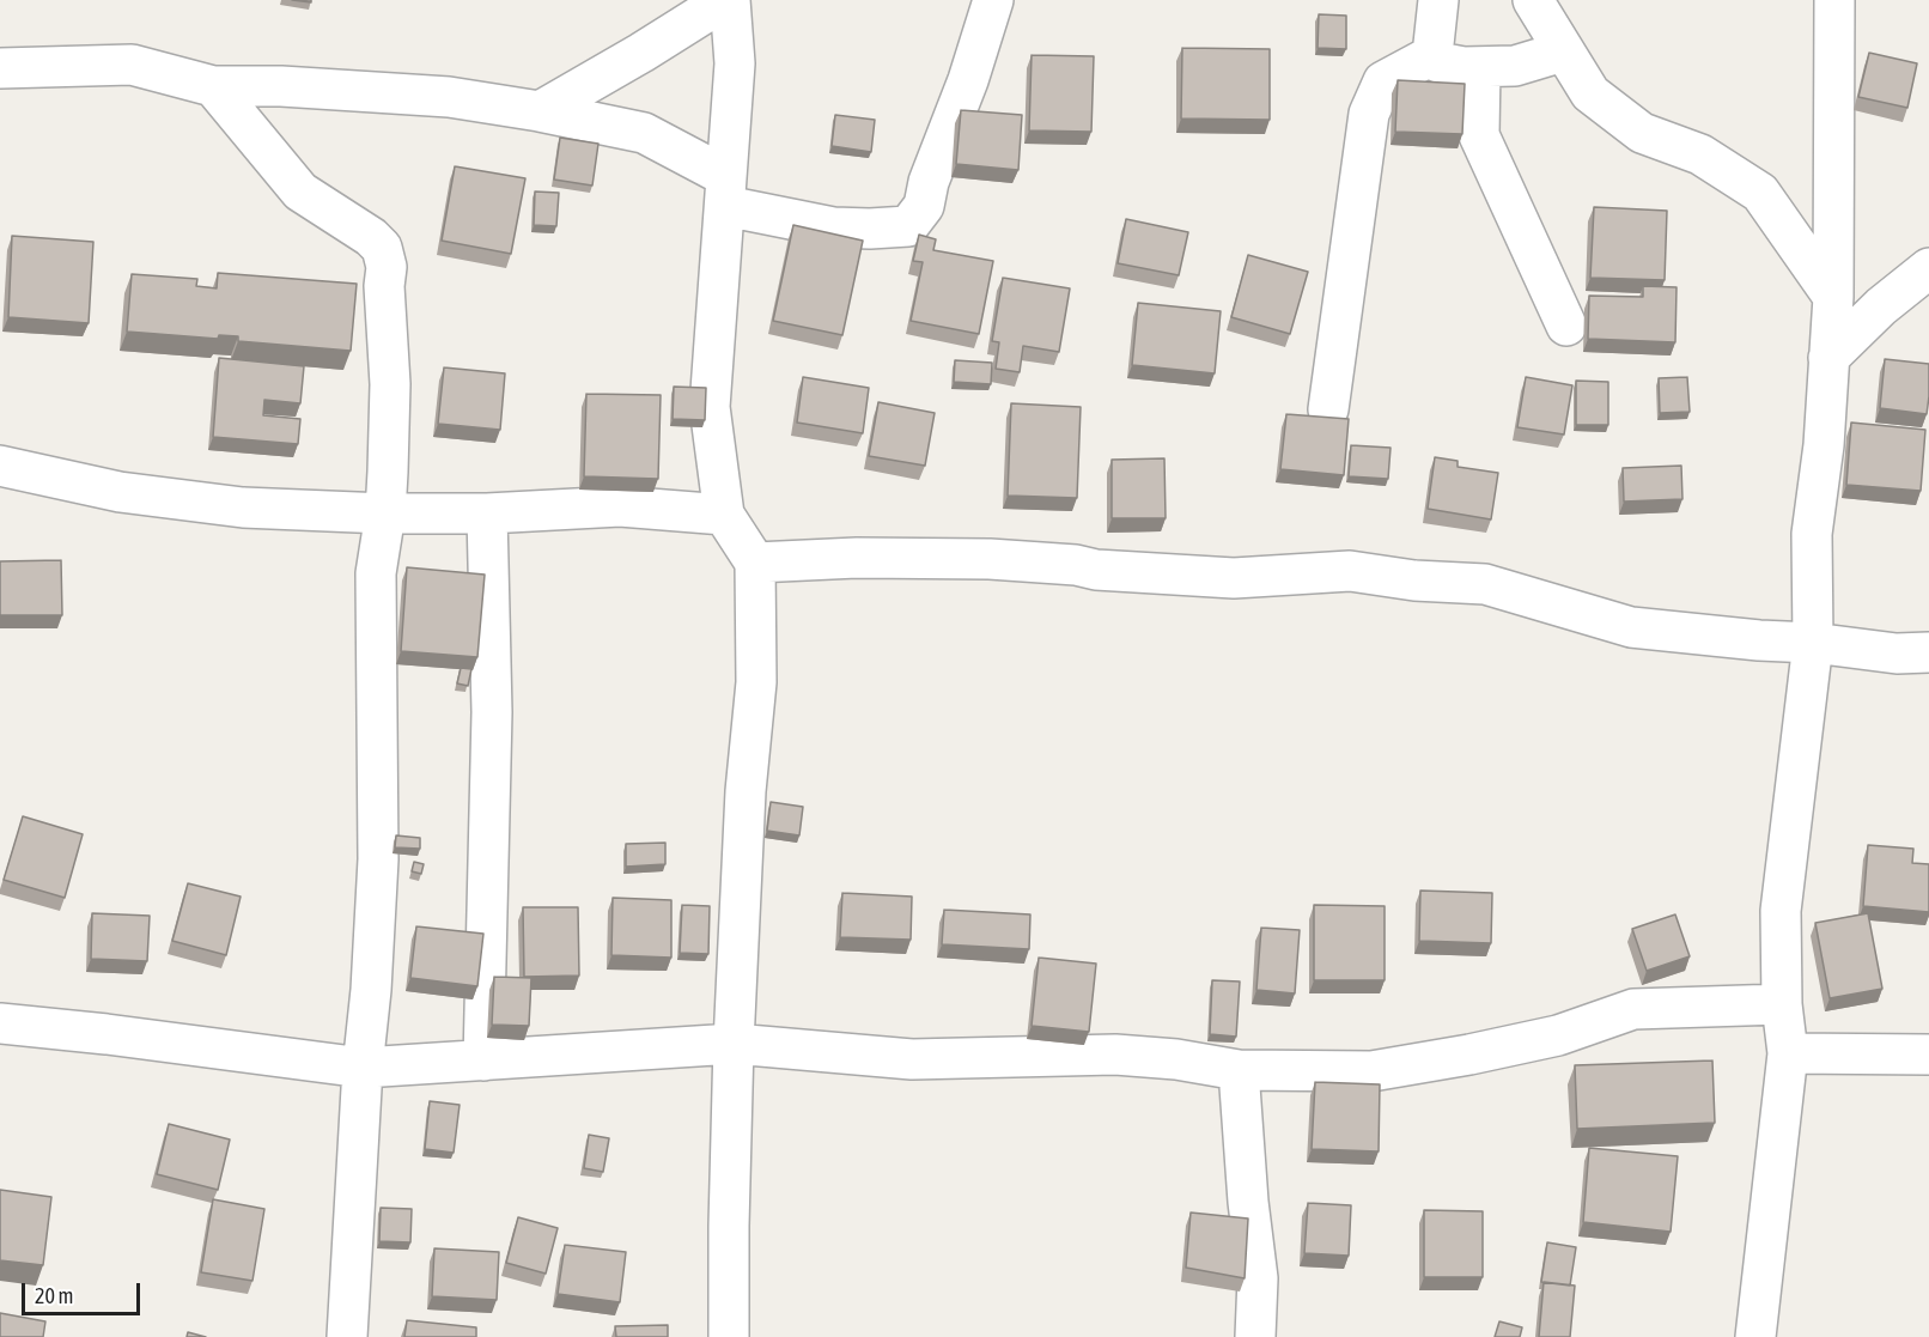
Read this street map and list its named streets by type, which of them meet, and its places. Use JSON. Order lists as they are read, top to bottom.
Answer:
{
  "scale_bar": "20 m"
}
